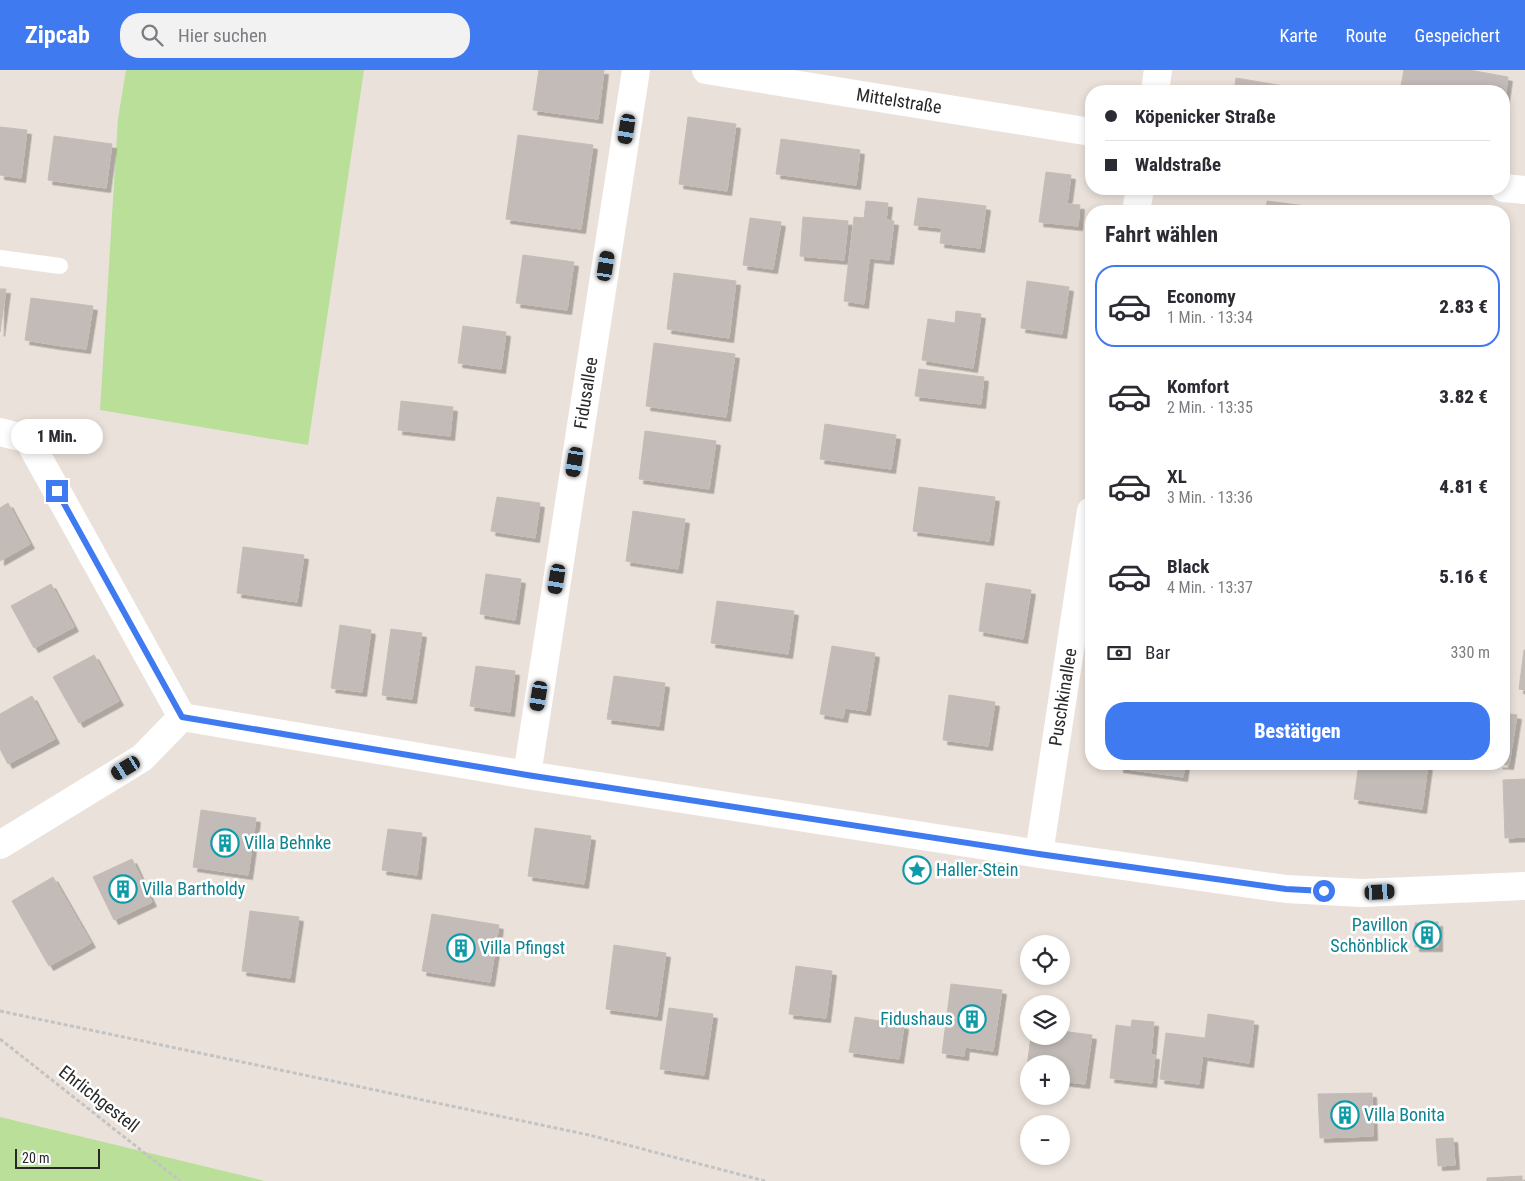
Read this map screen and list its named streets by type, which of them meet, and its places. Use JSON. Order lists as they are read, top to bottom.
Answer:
{
  "streets": {
    "street": ["Mittelstraße", "Fidusallee", "Puschkinallee"],
    "path": ["Ehrlichgestell"]
  },
  "places": {
    "building": [
      "Villa Behnke",
      "Villa Bartholdy",
      "Pavillon Schönblick",
      "Villa Pfingst",
      "Fidushaus",
      "Villa Bonita"
    ],
    "place": ["Haller-Stein"]
  },
  "scale_bar": "20 m",
  "page": {
    "header": "Zipcab",
    "search": "Hier suchen",
    "nav": ["Karte", "Route", "Gespeichert"],
    "banner": ["Köpenicker Straße", "Waldstraße"],
    "heading": "Fahrt wählen",
    "list": [
      {
        "name": "Economy",
        "note": "1 Min. · 13:34",
        "value": "2.83 €"
      },
      {
        "name": "Komfort",
        "note": "2 Min. · 13:35",
        "value": "3.82 €"
      },
      {
        "name": "XL",
        "note": "3 Min. · 13:36",
        "value": "4.81 €"
      },
      {
        "name": "Black",
        "note": "4 Min. · 13:37",
        "value": "5.16 €"
      }
    ],
    "bubble": "1 Min.",
    "pay": ["Bar", "330 m"],
    "buttons": "Bestätigen",
    "map_buttons": ["+", "−"],
    "scale": "20 m"
  }
}
